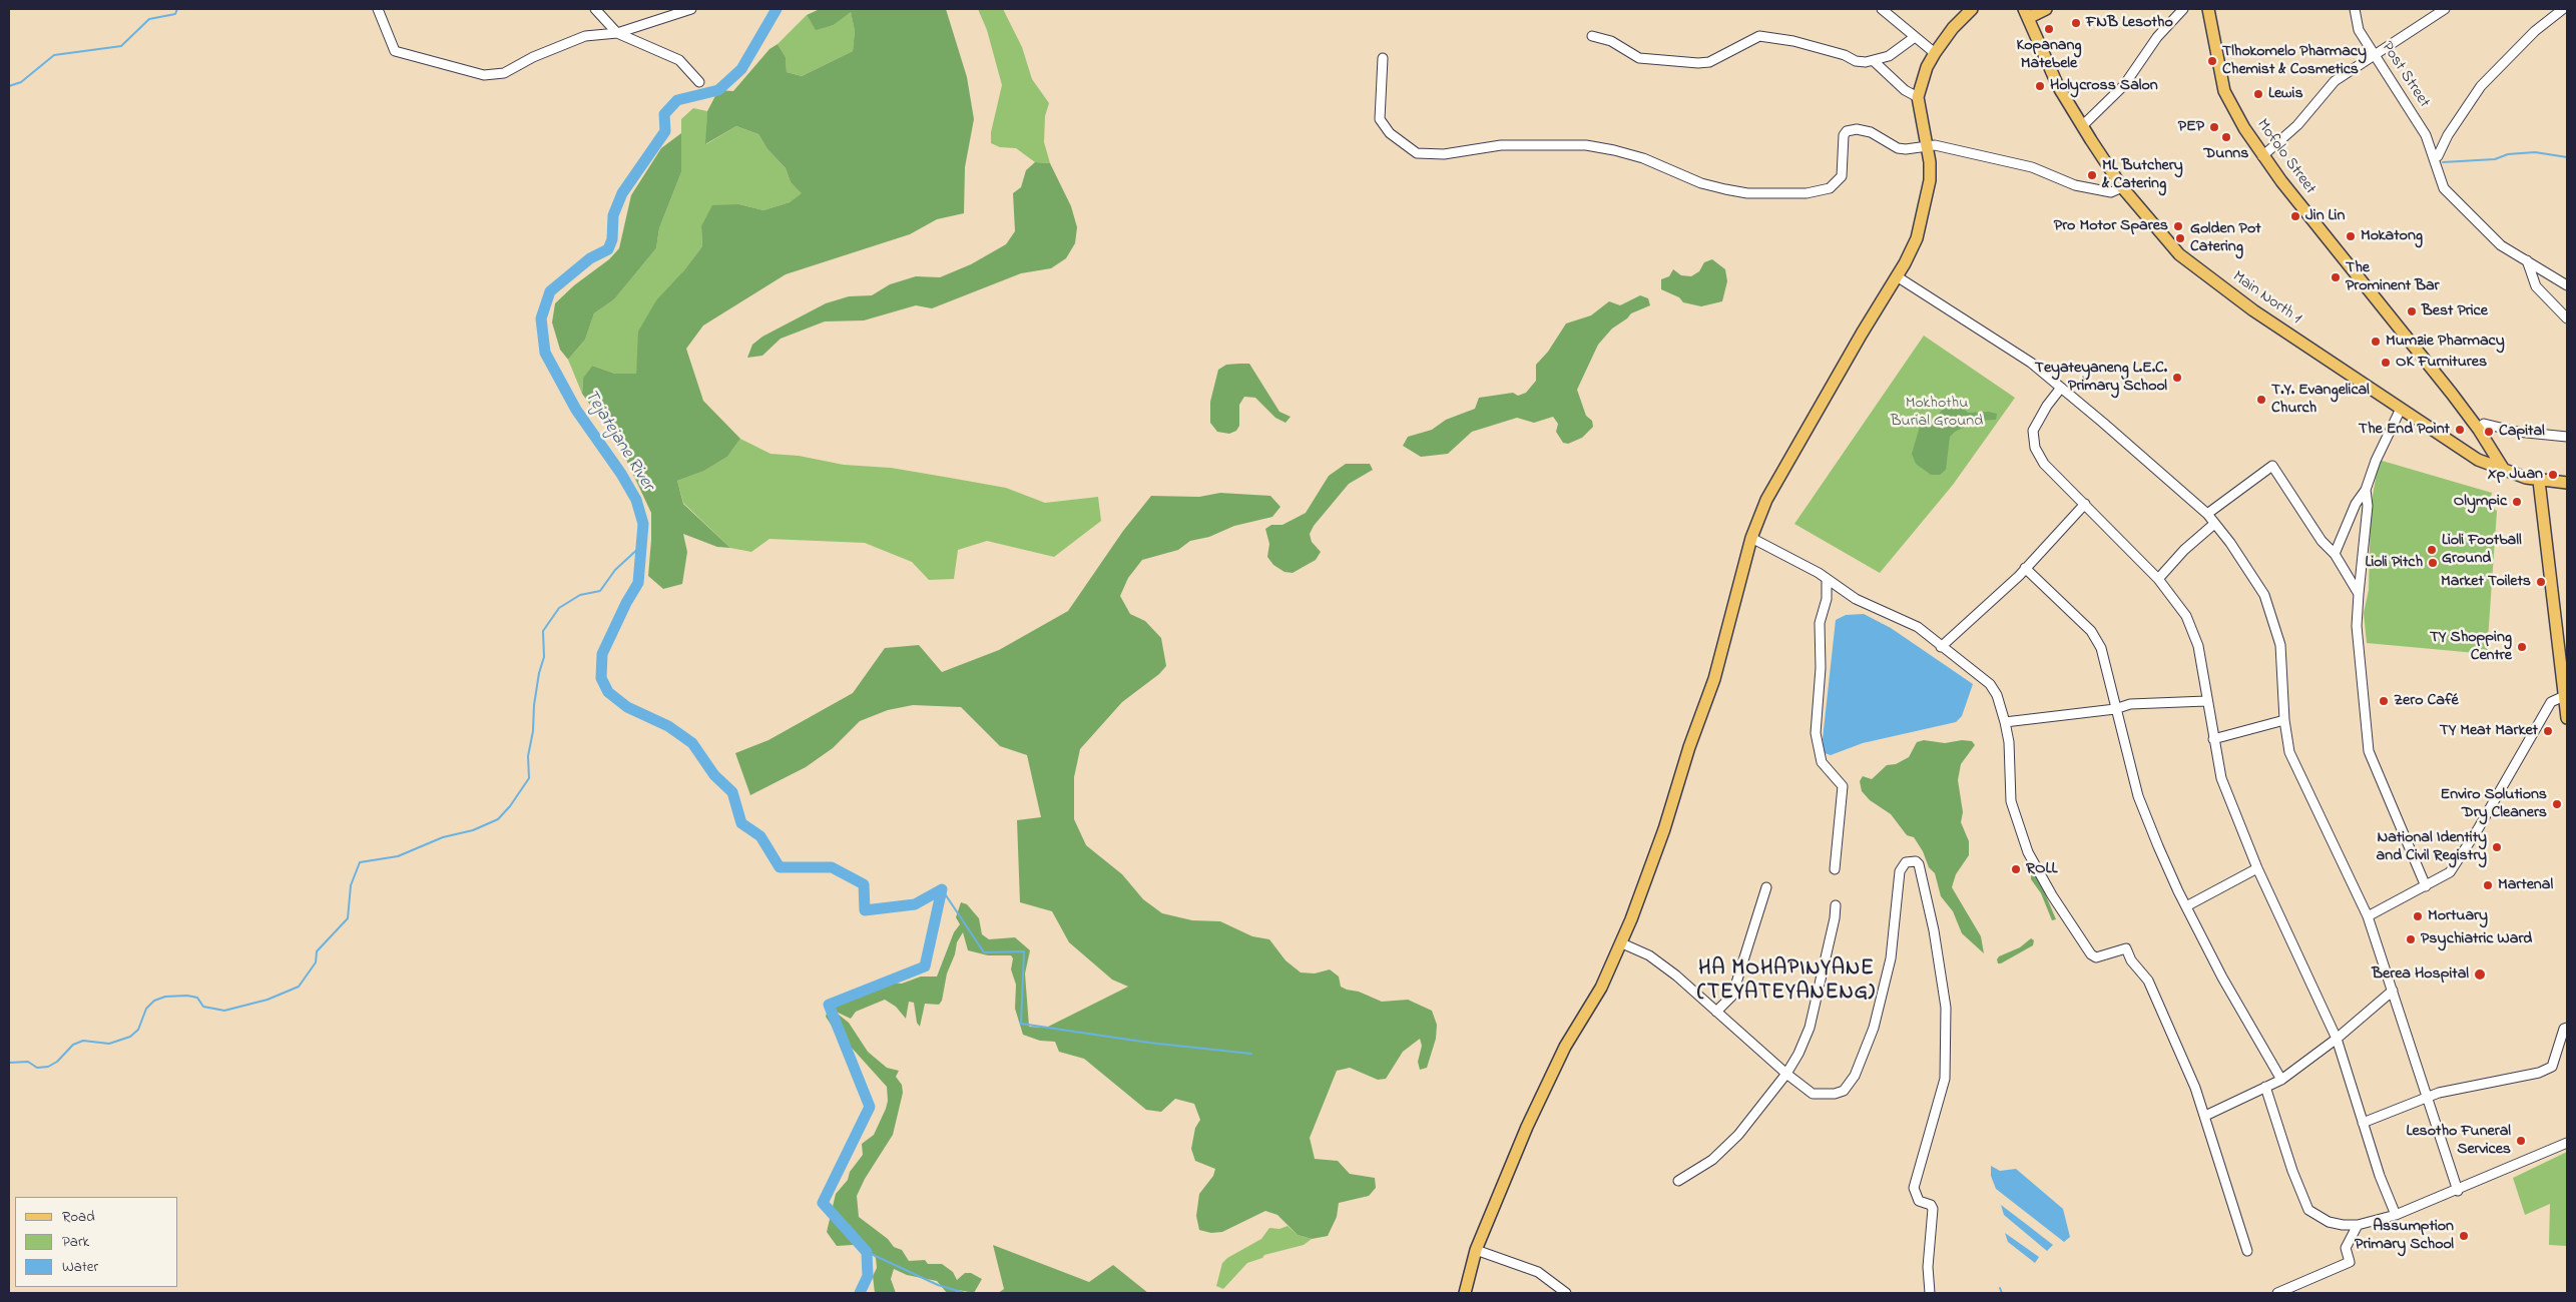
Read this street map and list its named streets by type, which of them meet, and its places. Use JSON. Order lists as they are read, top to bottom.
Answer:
{
  "streets": {
    "main road": ["Mofolo Street", "Main North 1"],
    "street": ["Post Street"]
  },
  "crossings": [
    ["Mofolo Street", "Main North 1"]
  ],
  "districts": ["HA MOHAPINYANE (TEYATEYANENG)"],
  "water": ["Tejatejane River"],
  "parks": ["Mokhothu Burial Ground"],
  "places": [
    "FNB Lesotho",
    "Kopanang Matebele",
    "Tlhokomelo Pharmacy Chemist & Cosmetics",
    "Holycross Salon",
    "Lewis",
    "PEP",
    "Dunns",
    "ML Butchery & Catering",
    "Jin Lin",
    "Pro Motor Spares",
    "Mokatong",
    "Golden Pot Catering",
    "The Prominent Bar",
    "Best Price",
    "Mumzie Pharmacy",
    "OK Furnitures",
    "Teyateyaneng L.E.C. Primary School",
    "T.Y. Evangelical Church",
    "The End Point",
    "Capital",
    "Xp Juan",
    "Olympic",
    "Lioli Football Ground",
    "Lioli Pitch",
    "Market Toilets",
    "TY Shopping Centre",
    "Zero Café",
    "TY Meat Market",
    "Enviro Solutions Dry Cleaners",
    "National Identity and Civil Registry",
    "ROLL",
    "Martenal",
    "Mortuary",
    "Psychiatric Ward",
    "Berea Hospital",
    "Lesotho Funeral Services",
    "Assumption Primary School"
  ],
  "legend": ["Road", "Park", "Water"]
}
